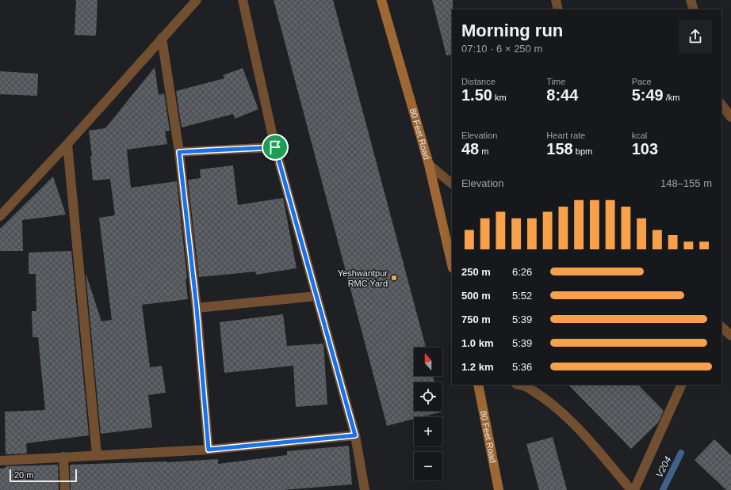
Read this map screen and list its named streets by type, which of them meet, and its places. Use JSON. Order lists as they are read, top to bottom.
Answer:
{
  "streets": {
    "street": ["80 Feet Road"]
  },
  "water": ["V204"],
  "places": ["Yeshwantpur RMC Yard"],
  "scale_bar": "20 m",
  "north": "top",
  "page": {
    "heading": ["Morning run", "07:10 · 6 × 250 m"],
    "stats": [
      ["Distance", "1.50 km"],
      ["Time", "8:44"],
      ["Pace", "5:49 /km"],
      ["Elevation", "48 m"],
      ["Heart rate", "158 bpm"],
      ["kcal", "103"]
    ],
    "chart": ["Elevation", "148–155 m"],
    "list": [
      {
        "name": "250 m",
        "note": "6:26"
      },
      {
        "name": "500 m",
        "note": "5:52"
      },
      {
        "name": "750 m",
        "note": "5:39"
      },
      {
        "name": "1.0 km",
        "note": "5:39"
      },
      {
        "name": "1.2 km",
        "note": "5:36"
      }
    ],
    "map_buttons": ["+", "−"],
    "scale": "20 m"
  }
}
